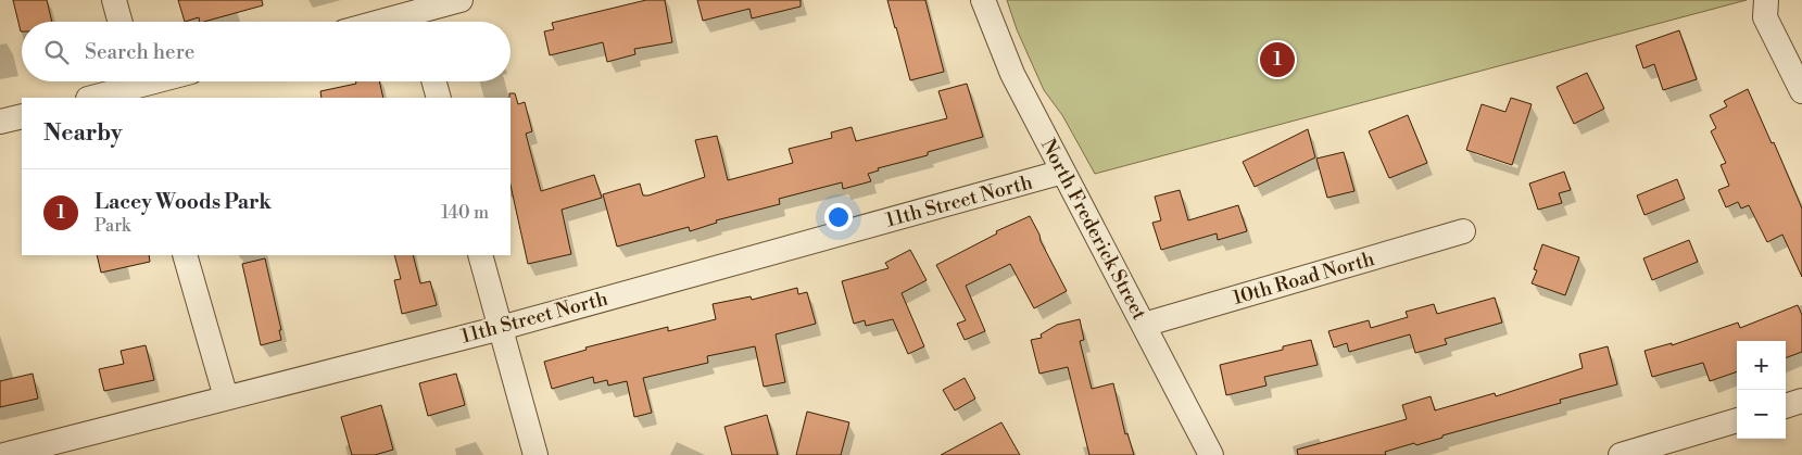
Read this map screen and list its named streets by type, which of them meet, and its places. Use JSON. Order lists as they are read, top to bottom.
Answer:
{
  "streets": {
    "street": ["11th Street North", "North Frederick Street", "10th Road North"]
  },
  "crossings": [
    ["11th Street North", "North Frederick Street"],
    ["North Frederick Street", "10th Road North"]
  ],
  "page": {
    "search": "Search here",
    "pins": "1",
    "heading": "Nearby",
    "list": [
      {
        "mark": "1",
        "name": "Lacey Woods Park",
        "note": "Park",
        "value": "140 m"
      }
    ],
    "map_buttons": ["+", "−"]
  }
}
